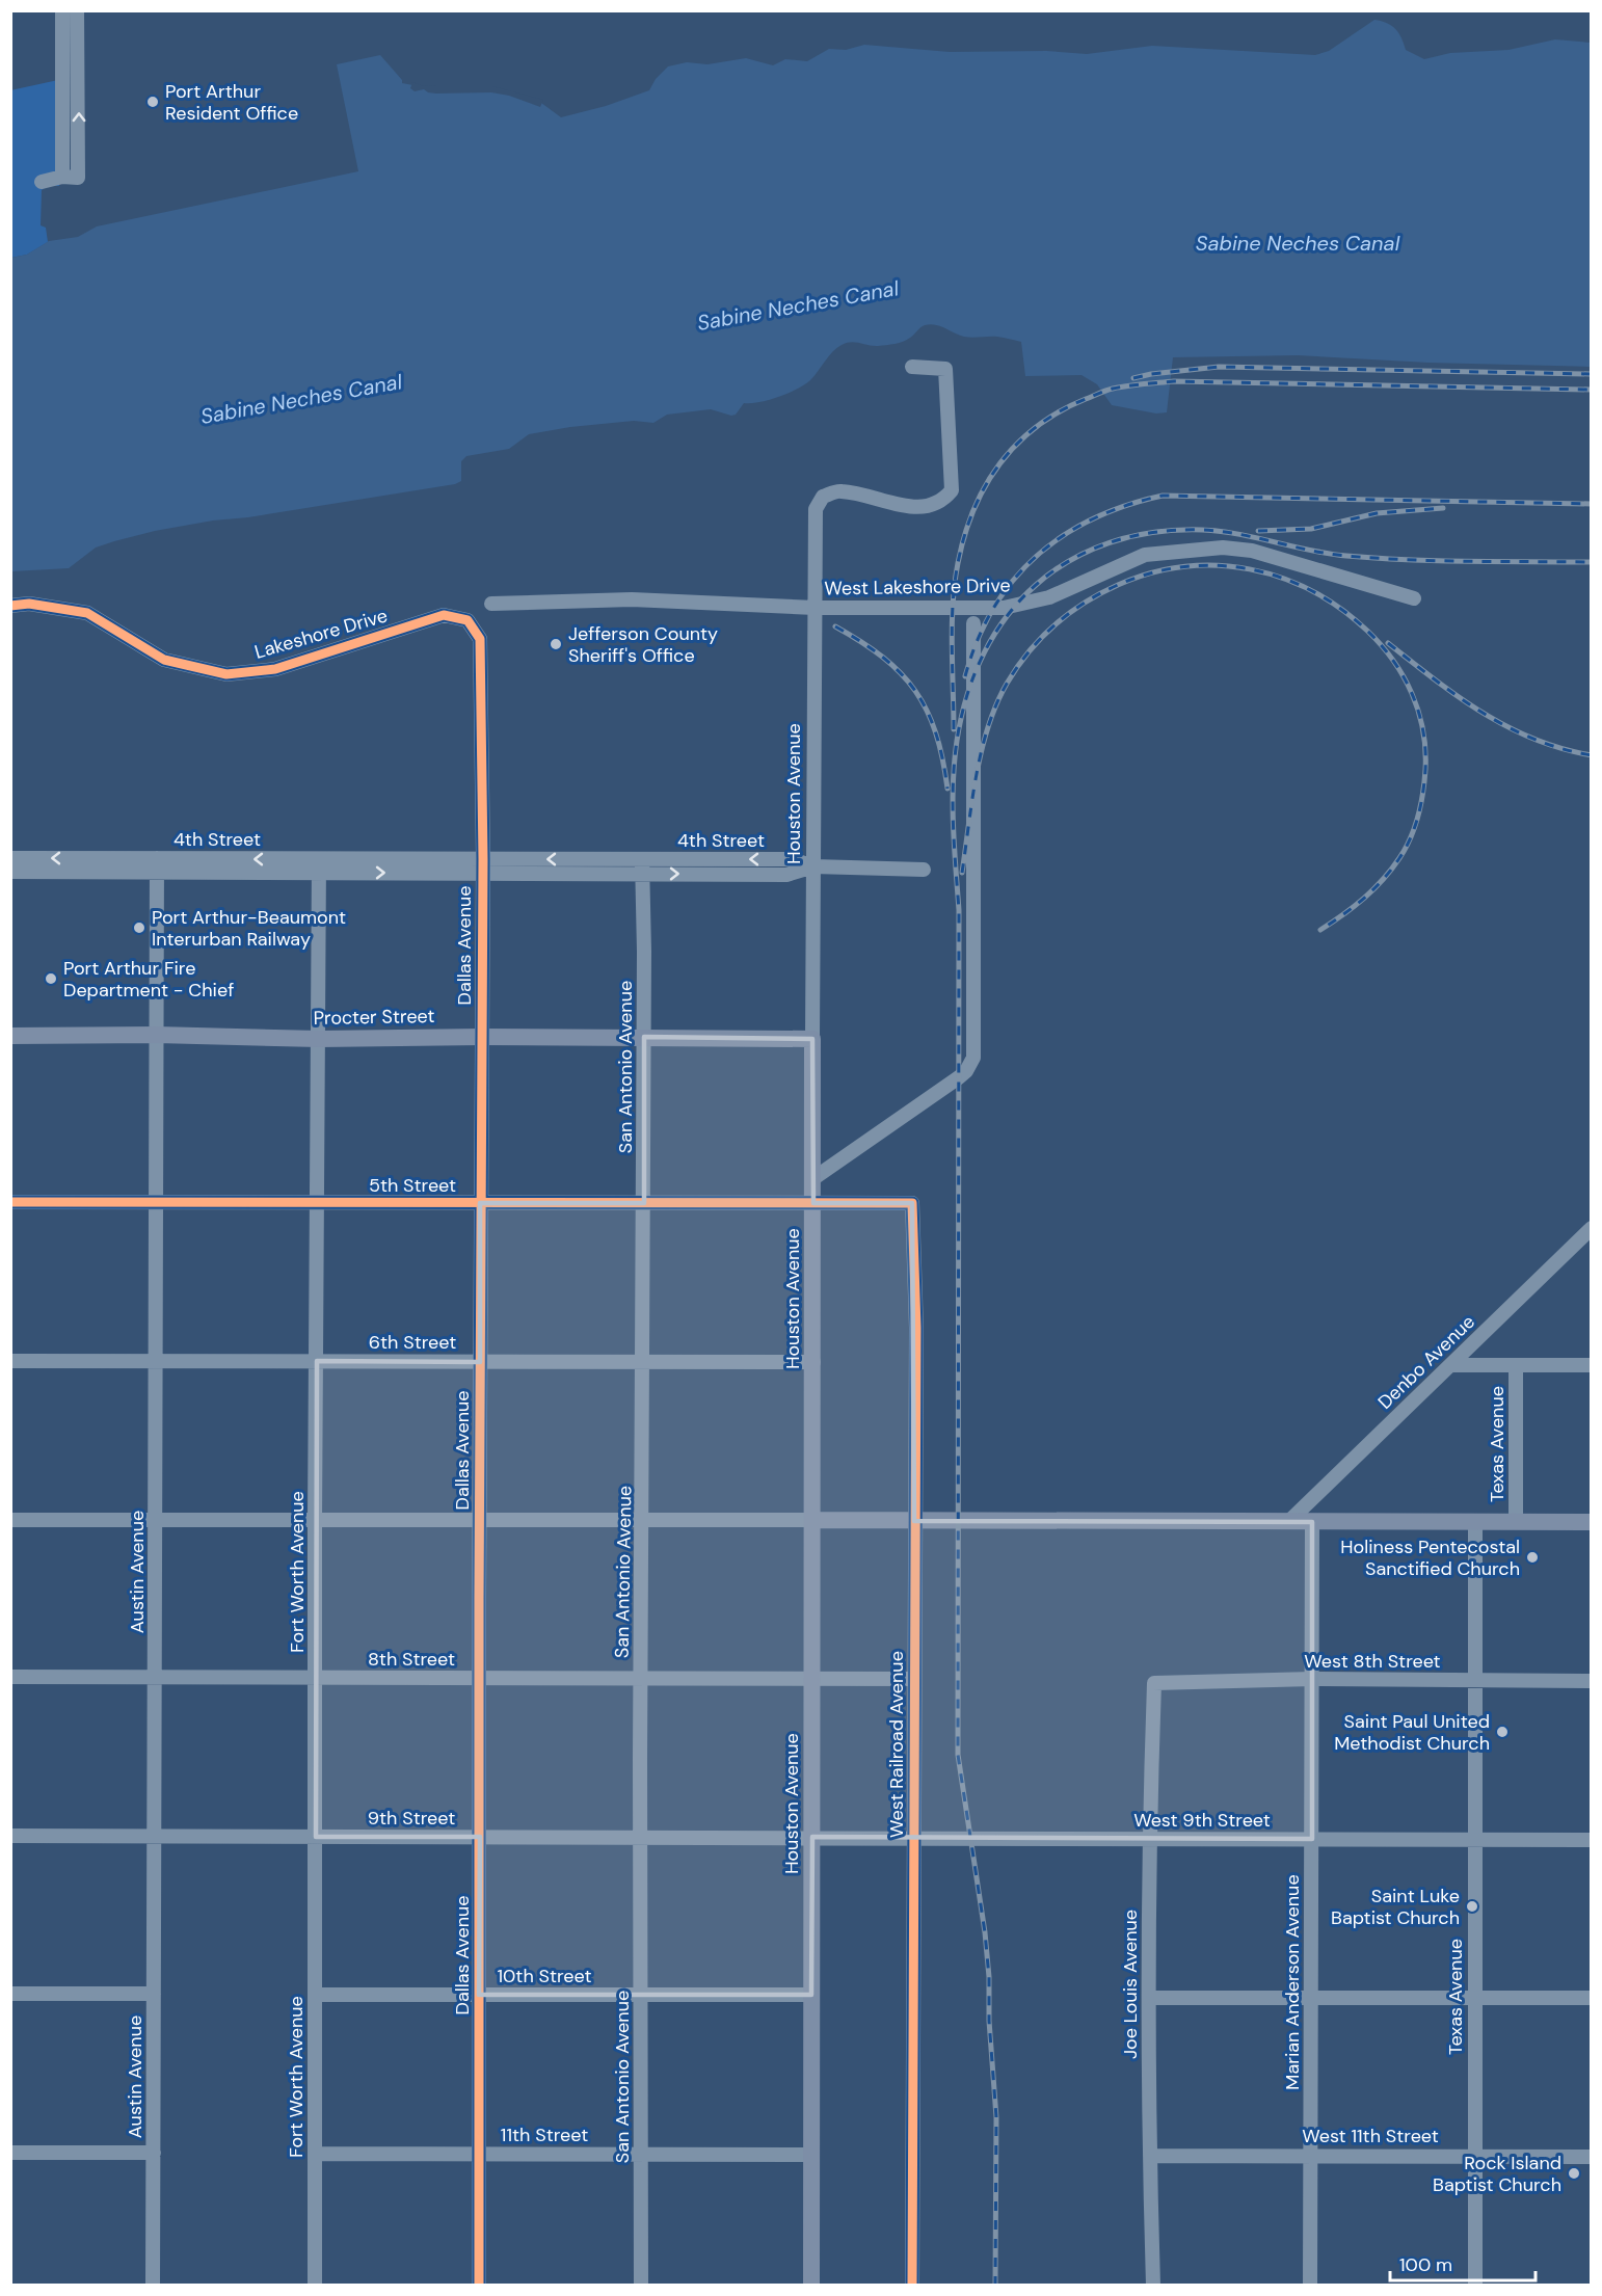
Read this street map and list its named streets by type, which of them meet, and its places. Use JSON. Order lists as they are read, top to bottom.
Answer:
{
  "streets": {
    "main road": ["Houston Avenue", "Procter Street"],
    "street": [
      "West Lakeshore Drive",
      "Lakeshore Drive",
      "4th Street",
      "Dallas Avenue",
      "San Antonio Avenue",
      "5th Street",
      "6th Street",
      "Denbo Avenue",
      "Texas Avenue",
      "Austin Avenue",
      "Fort Worth Avenue",
      "8th Street",
      "West 8th Street",
      "West Railroad Avenue",
      "9th Street",
      "West 9th Street",
      "10th Street",
      "Marian Anderson Avenue",
      "Joe Louis Avenue",
      "11th Street",
      "West 11th Street"
    ]
  },
  "crossings": [
    ["West Lakeshore Drive", "Houston Avenue"],
    ["Lakeshore Drive", "Dallas Avenue"],
    ["Houston Avenue", "4th Street"],
    ["Houston Avenue", "Procter Street"],
    ["Houston Avenue", "5th Street"],
    ["Houston Avenue", "6th Street"],
    ["Houston Avenue", "8th Street"],
    ["Houston Avenue", "9th Street"],
    ["Houston Avenue", "West 9th Street"],
    ["Houston Avenue", "10th Street"],
    ["Houston Avenue", "11th Street"],
    ["4th Street", "Dallas Avenue"],
    ["4th Street", "San Antonio Avenue"],
    ["4th Street", "Austin Avenue"],
    ["4th Street", "Fort Worth Avenue"],
    ["Dallas Avenue", "Procter Street"],
    ["Dallas Avenue", "5th Street"],
    ["Dallas Avenue", "6th Street"],
    ["Dallas Avenue", "8th Street"],
    ["Dallas Avenue", "9th Street"],
    ["Dallas Avenue", "10th Street"],
    ["Dallas Avenue", "11th Street"],
    ["Procter Street", "San Antonio Avenue"],
    ["Procter Street", "Austin Avenue"],
    ["Procter Street", "Fort Worth Avenue"],
    ["San Antonio Avenue", "5th Street"],
    ["San Antonio Avenue", "6th Street"],
    ["San Antonio Avenue", "8th Street"],
    ["San Antonio Avenue", "9th Street"],
    ["San Antonio Avenue", "10th Street"],
    ["San Antonio Avenue", "11th Street"],
    ["5th Street", "Austin Avenue"],
    ["5th Street", "Fort Worth Avenue"],
    ["5th Street", "West Railroad Avenue"],
    ["6th Street", "Austin Avenue"],
    ["6th Street", "Fort Worth Avenue"],
    ["Texas Avenue", "West 8th Street"],
    ["Texas Avenue", "West 9th Street"],
    ["Texas Avenue", "West 11th Street"],
    ["Austin Avenue", "8th Street"],
    ["Austin Avenue", "9th Street"],
    ["Fort Worth Avenue", "8th Street"],
    ["Fort Worth Avenue", "9th Street"],
    ["Fort Worth Avenue", "10th Street"],
    ["Fort Worth Avenue", "11th Street"],
    ["West 8th Street", "Marian Anderson Avenue"],
    ["West 8th Street", "Joe Louis Avenue"],
    ["West Railroad Avenue", "West 9th Street"],
    ["9th Street", "West 9th Street"],
    ["West 9th Street", "Marian Anderson Avenue"],
    ["West 9th Street", "Joe Louis Avenue"],
    ["Marian Anderson Avenue", "West 11th Street"],
    ["Joe Louis Avenue", "West 11th Street"]
  ],
  "water": ["Sabine Neches Canal"],
  "places": [
    "Port Arthur Resident Office",
    "Jefferson County Sheriff's Office",
    "Port Arthur-Beaumont Interurban Railway",
    "Port Arthur Fire Department - Chief",
    "Holiness Pentecostal Sanctified Church",
    "Saint Paul United Methodist Church",
    "Saint Luke Baptist Church",
    "Rock Island Baptist Church"
  ],
  "scale_bar": "100 m"
}
